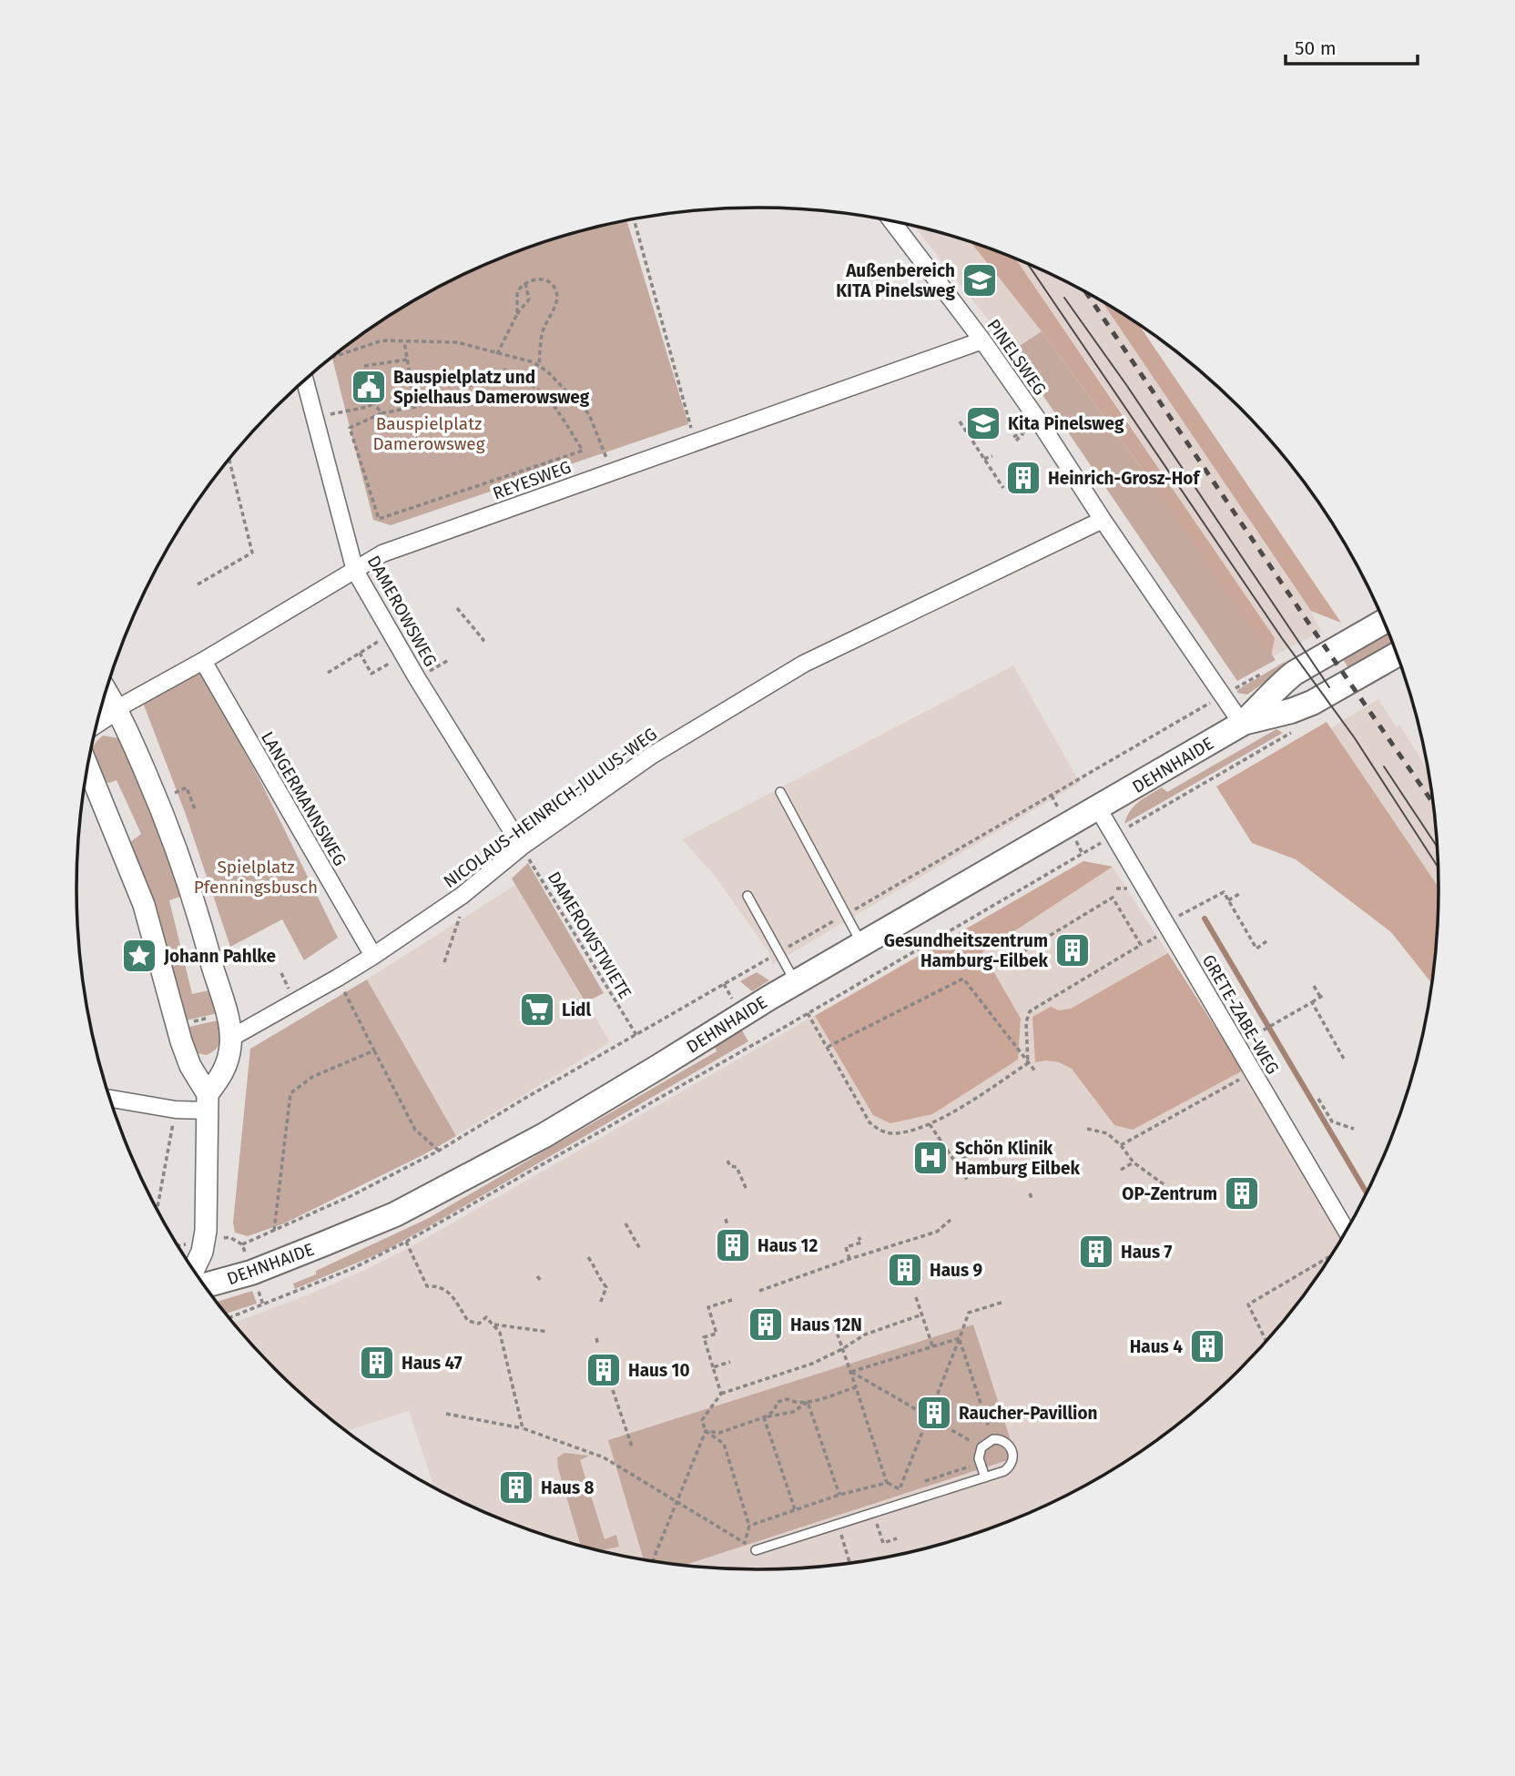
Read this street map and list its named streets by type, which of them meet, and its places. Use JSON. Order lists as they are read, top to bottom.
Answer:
{
  "streets": {
    "main road": ["DEHNHAIDE"],
    "street": [
      "PINELSWEG",
      "REYESWEG",
      "DAMEROWSWEG",
      "LANGERMANNSWEG",
      "NICOLAUS-HEINRICH-JULIUS-WEG",
      "GRETE-ZABE-WEG"
    ],
    "path": ["DAMEROWSTWIETE"]
  },
  "crossings": [
    ["PINELSWEG", "REYESWEG"],
    ["PINELSWEG", "DEHNHAIDE"],
    ["PINELSWEG", "NICOLAUS-HEINRICH-JULIUS-WEG"],
    ["REYESWEG", "DAMEROWSWEG"],
    ["REYESWEG", "LANGERMANNSWEG"],
    ["DAMEROWSWEG", "NICOLAUS-HEINRICH-JULIUS-WEG"],
    ["DAMEROWSWEG", "DAMEROWSTWIETE"],
    ["DEHNHAIDE", "GRETE-ZABE-WEG"],
    ["LANGERMANNSWEG", "NICOLAUS-HEINRICH-JULIUS-WEG"],
    ["NICOLAUS-HEINRICH-JULIUS-WEG", "DAMEROWSTWIETE"]
  ],
  "parks": ["Bauspielplatz Damerowsweg", "Spielplatz Pfenningsbusch"],
  "places": {
    "school or university": ["Außenbereich KITA Pinelsweg", "Kita Pinelsweg"],
    "public building": ["Bauspielplatz und Spielhaus Damerowsweg"],
    "building": [
      "Heinrich-Grosz-Hof",
      "Gesundheitszentrum Hamburg-Eilbek",
      "OP-Zentrum",
      "Haus 12",
      "Haus 7",
      "Haus 9",
      "Haus 12N",
      "Haus 4",
      "Haus 47",
      "Haus 10",
      "Raucher-Pavillion",
      "Haus 8"
    ],
    "place": ["Johann Pahlke"],
    "supermarket": ["Lidl"],
    "hospital": ["Schön Klinik Hamburg Eilbek"]
  },
  "scale_bar": "50 m"
}
